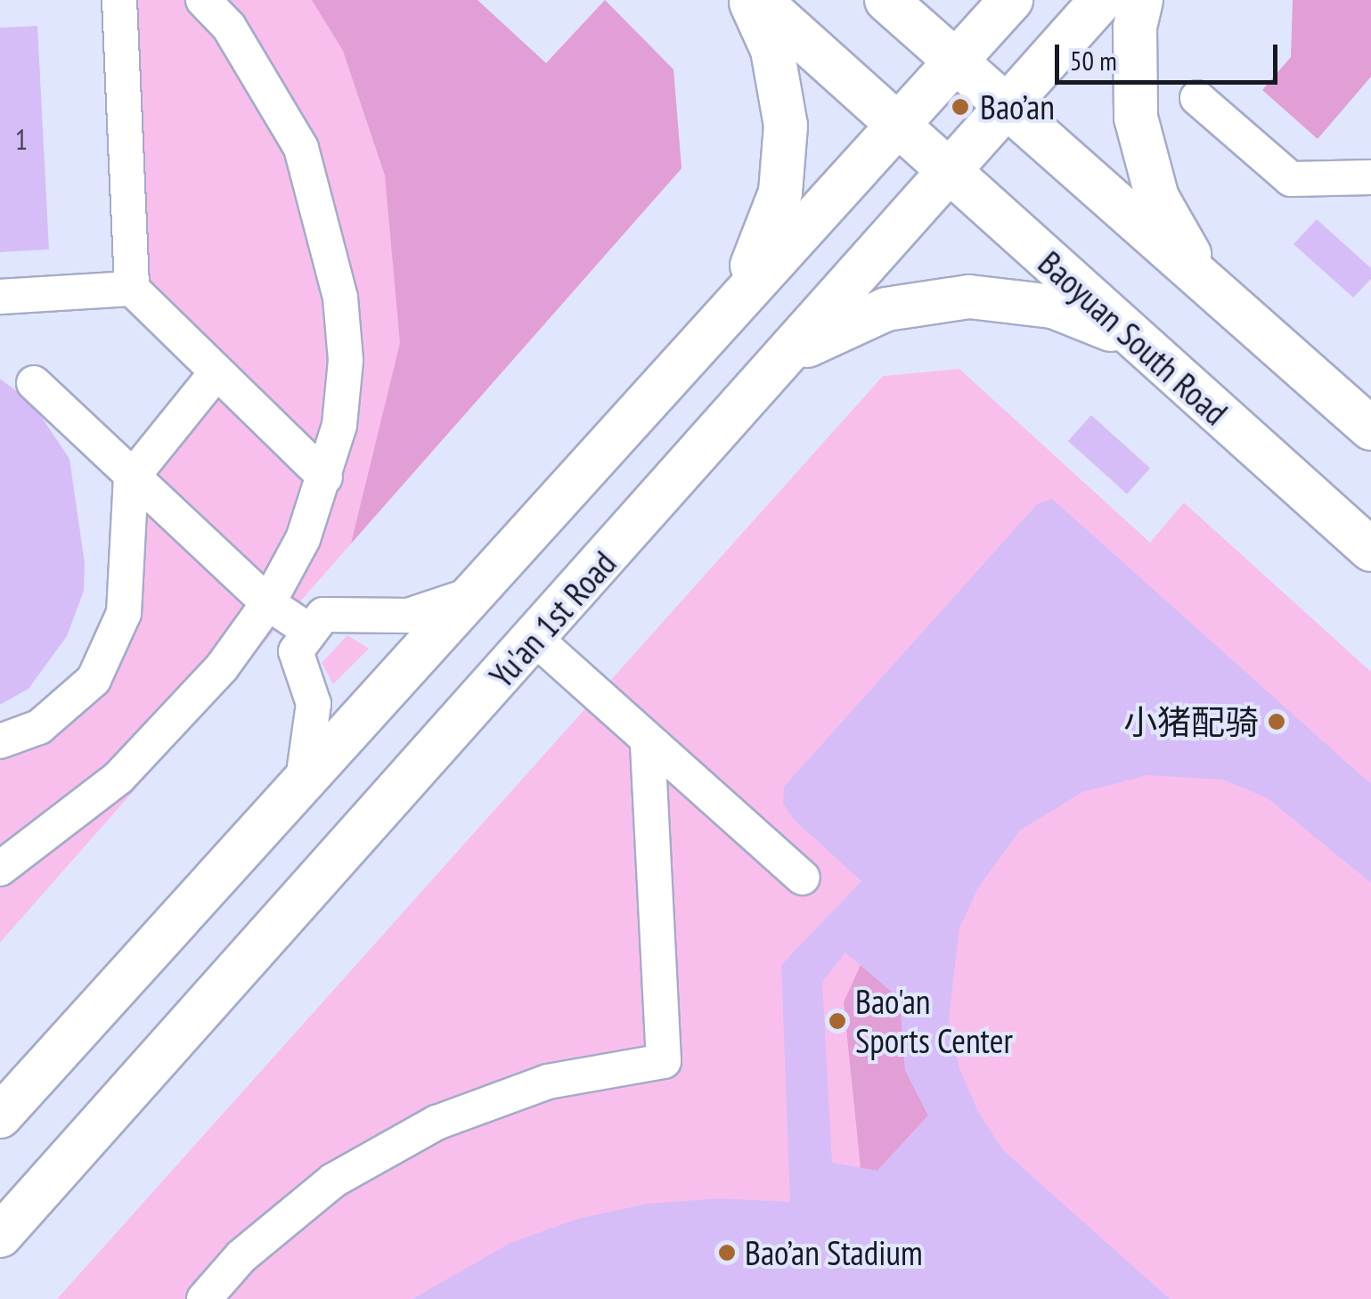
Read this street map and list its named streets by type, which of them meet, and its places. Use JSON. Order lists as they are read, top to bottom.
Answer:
{
  "streets": {
    "main road": ["Baoyuan South Road", "Yu'an 1st Road"]
  },
  "crossings": [
    ["Baoyuan South Road", "Yu'an 1st Road"]
  ],
  "places": [
    "Bao’an",
    "小猪配骑",
    "Bao'an Sports Center",
    "Bao’an Stadium"
  ],
  "house_numbers": ["1"],
  "scale_bar": "50 m"
}
